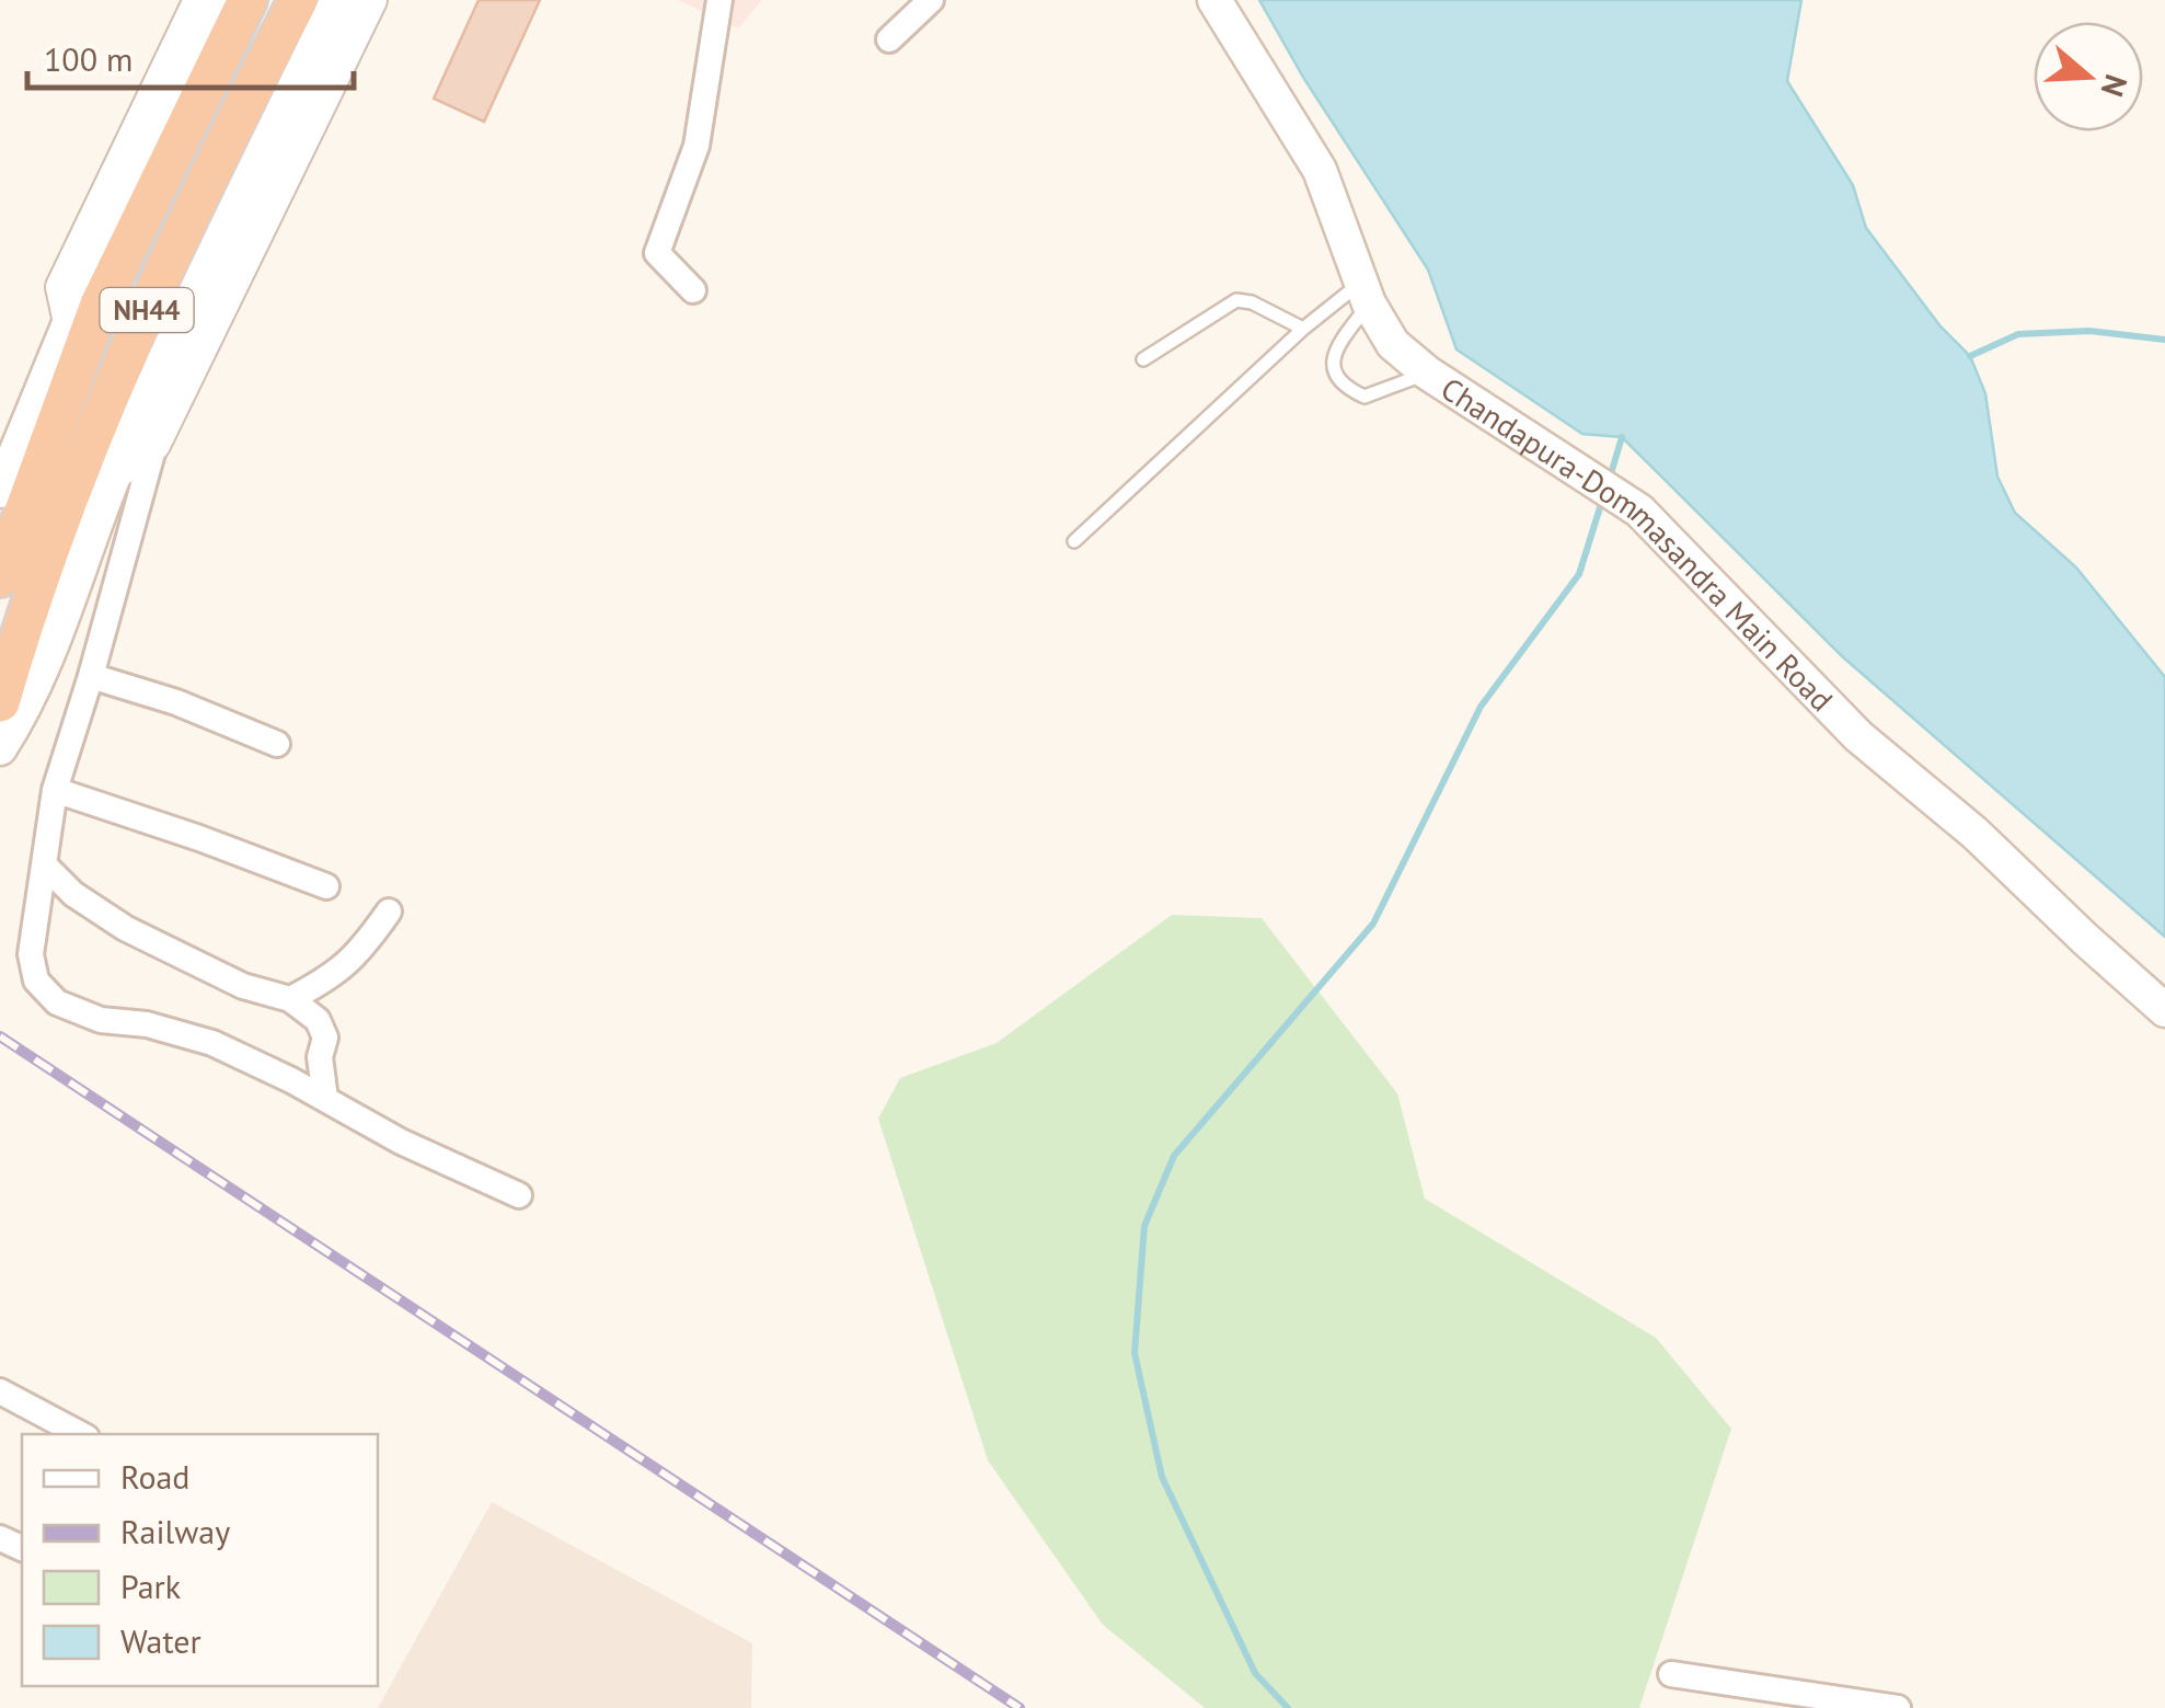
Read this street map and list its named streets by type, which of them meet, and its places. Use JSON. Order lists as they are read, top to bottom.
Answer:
{
  "streets": {
    "highway": ["NH44"],
    "main road": ["Chandapura-Dommasandra Main Road"]
  },
  "legend": [
    "Road",
    "Railway",
    "Park",
    "Water"
  ],
  "scale_bar": "100 m",
  "north": "right"
}
